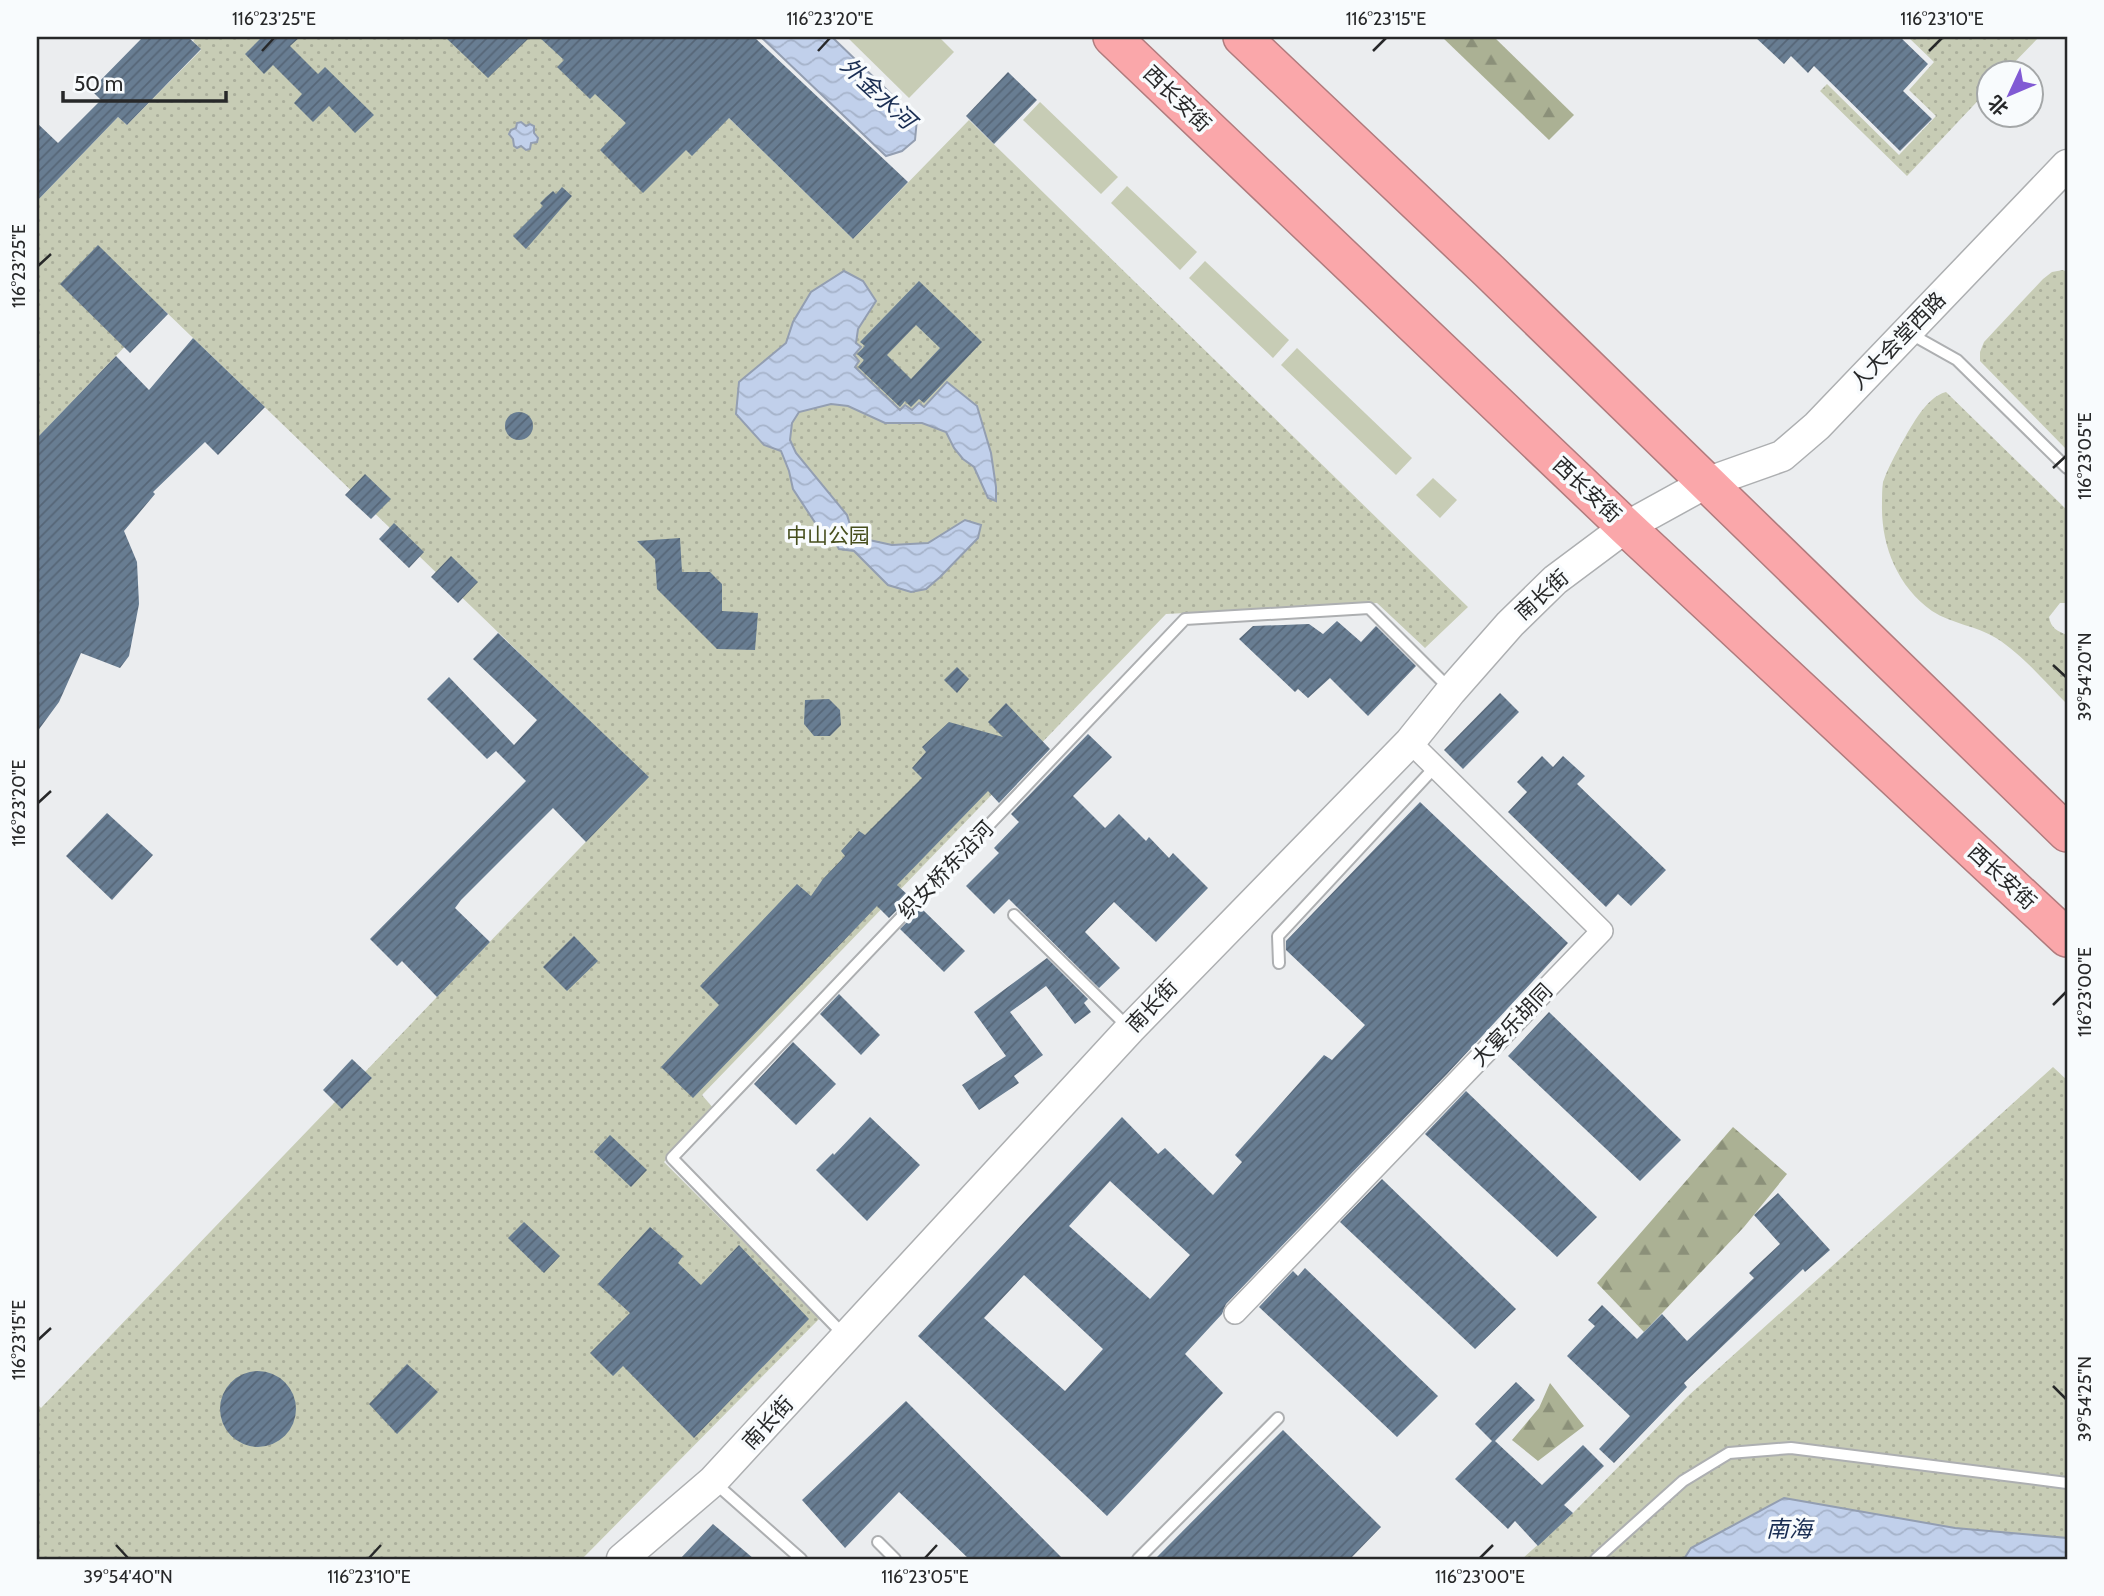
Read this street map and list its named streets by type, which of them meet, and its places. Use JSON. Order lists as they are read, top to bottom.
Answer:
{
  "streets": {
    "highway": ["西长安街"],
    "street": ["人大会堂西路", "南长街", "大宴乐胡同"],
    "lane": ["织女桥东沿河"]
  },
  "crossings": [
    ["西长安街", "南长街"],
    ["人大会堂西路", "南长街"],
    ["南长街", "织女桥东沿河"],
    ["南长街", "大宴乐胡同"]
  ],
  "water": ["外金水河", "南海"],
  "parks": ["中山公园"],
  "scale_bar": "50 m",
  "north": "bottom left",
  "coordinates": [
    "116°23'25\"E",
    "116°23'20\"E",
    "116°23'15\"E",
    "116°23'10\"E",
    "116°23'05\"E",
    "39°54'20\"N",
    "116°23'00\"E",
    "39°54'25\"N",
    "39°54'40\"N"
  ]
}
